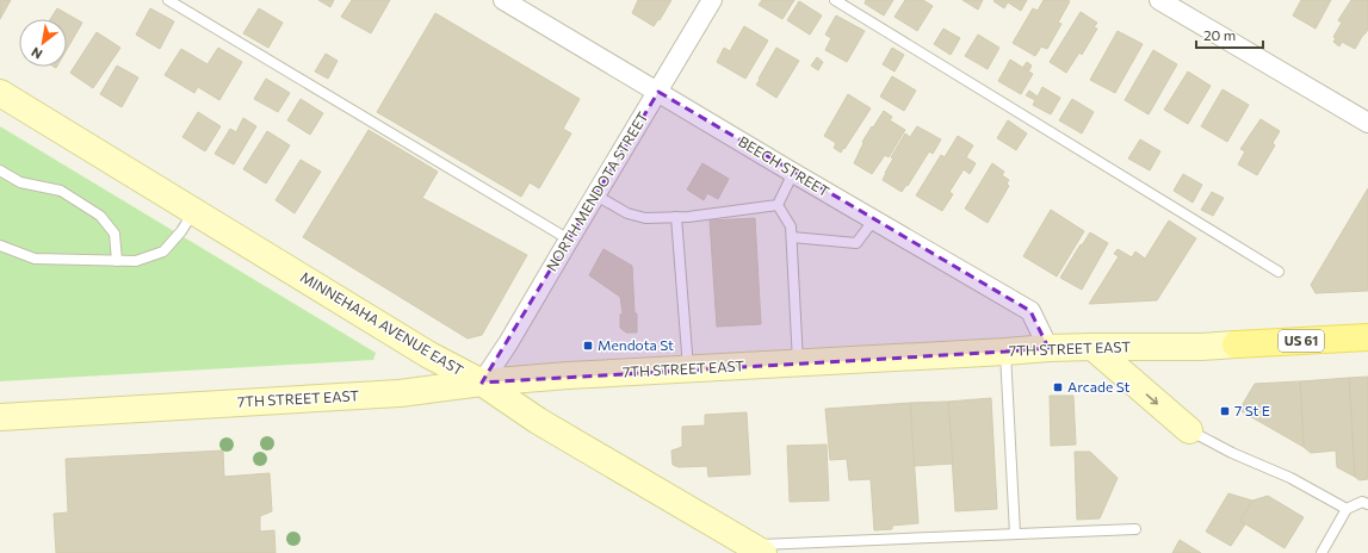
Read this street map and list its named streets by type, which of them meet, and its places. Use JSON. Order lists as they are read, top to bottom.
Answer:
{
  "streets": {
    "main road": ["MINNEHAHA AVENUE EAST", "US 61", "7TH STREET EAST"],
    "street": ["BEECH STREET", "NORTH MENDOTA STREET"]
  },
  "crossings": [
    ["BEECH STREET", "NORTH MENDOTA STREET"],
    ["BEECH STREET", "7TH STREET EAST"],
    ["NORTH MENDOTA STREET", "MINNEHAHA AVENUE EAST"],
    ["NORTH MENDOTA STREET", "7TH STREET EAST"],
    ["MINNEHAHA AVENUE EAST", "7TH STREET EAST"]
  ],
  "places": {
    "transit": ["Mendota St", "Arcade St", "7 St E"]
  },
  "scale_bar": "20 m",
  "north": "bottom left"
}
